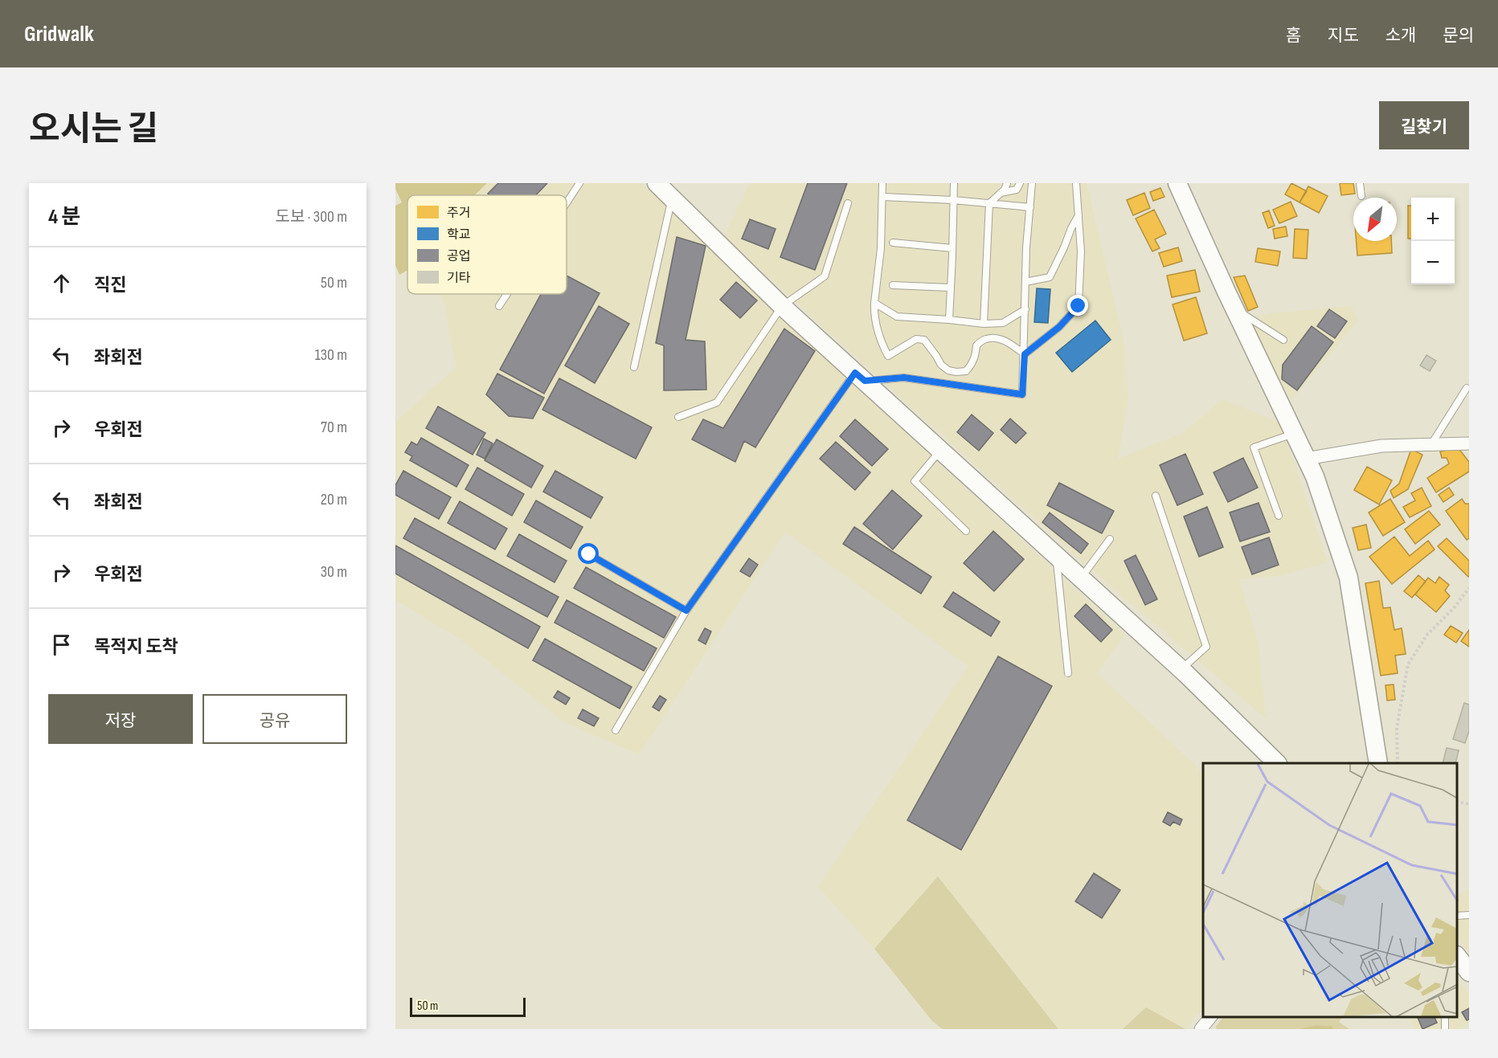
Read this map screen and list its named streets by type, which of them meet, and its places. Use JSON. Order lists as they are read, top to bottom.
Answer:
{
  "legend": [
    "주거",
    "학교",
    "공업",
    "기타"
  ],
  "scale_bar": "50 m",
  "north": "bottom left",
  "page": {
    "header": "Gridwalk",
    "nav": [
      "홈",
      "지도",
      "소개",
      "문의"
    ],
    "title": "오시는 길",
    "buttons": [
      "길찾기",
      ["저장", "공유"]
    ],
    "heading": ["4 분", "도보 · 300 m"],
    "map_buttons": ["+", "−"],
    "list": [
      ["직진", "50 m"],
      ["좌회전", "130 m"],
      ["우회전", "70 m"],
      ["좌회전", "20 m"],
      ["우회전", "30 m"],
      "목적지 도착"
    ],
    "scale": "50 m"
  }
}
